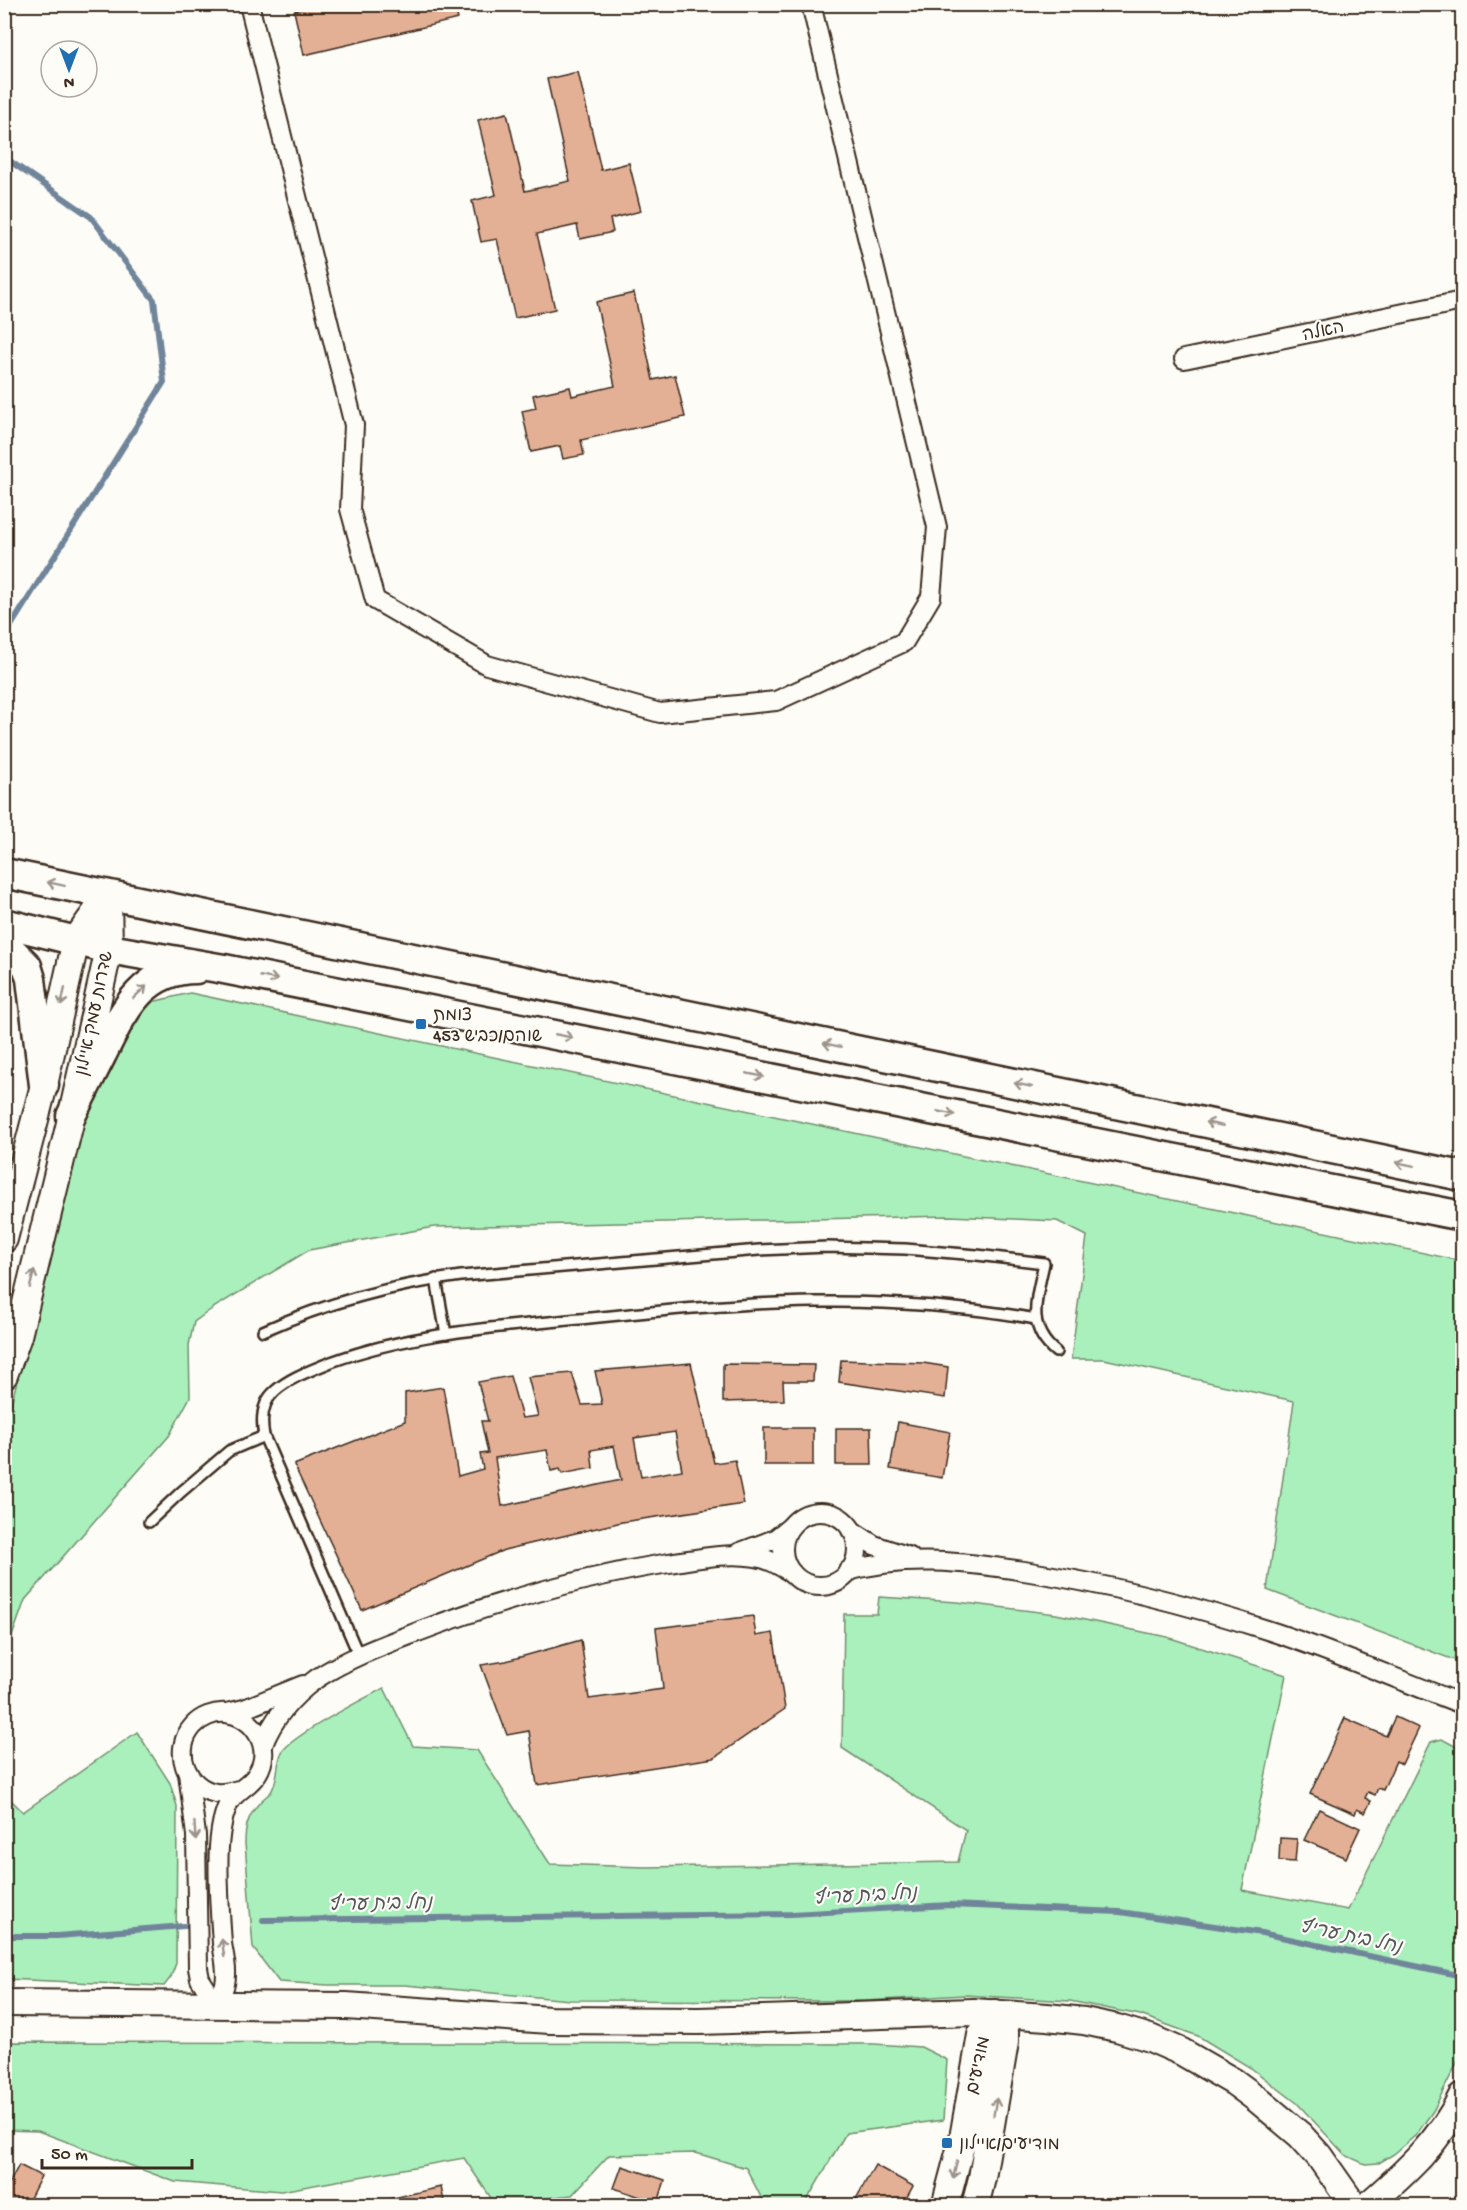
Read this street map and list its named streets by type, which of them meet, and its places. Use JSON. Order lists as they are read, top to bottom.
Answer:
{
  "streets": {
    "street": ["האלה", "שדרות עמק איילון", "מודיעים"]
  },
  "water": ["נחל בית עריף"],
  "places": {
    "transit": ["צומת שוהם/כביש 453", "מודיעים/איילון"]
  },
  "scale_bar": "50 m",
  "north": "bottom"
}
